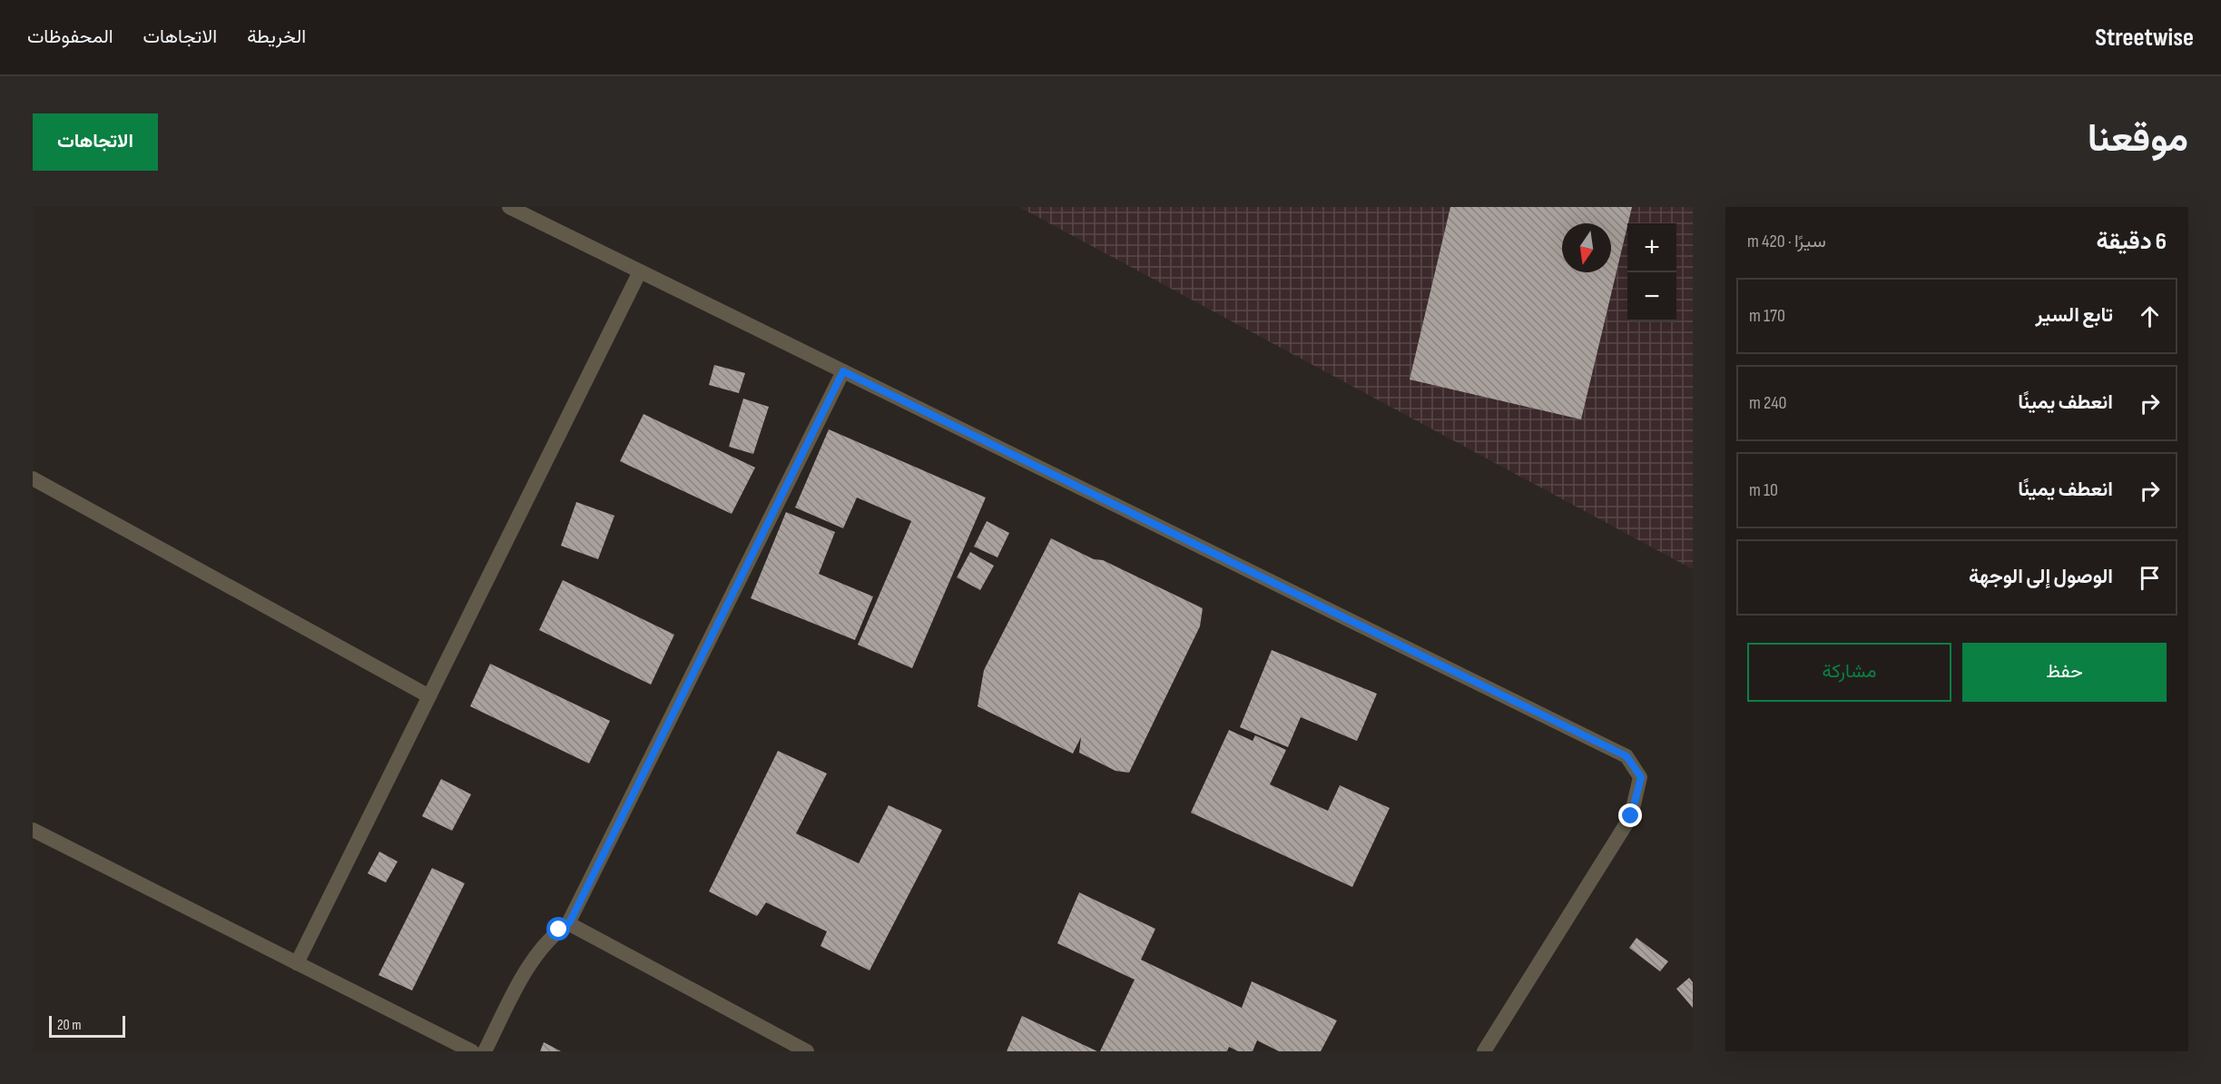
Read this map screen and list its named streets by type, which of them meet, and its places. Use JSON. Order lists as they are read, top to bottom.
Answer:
{
  "scale_bar": "20 m",
  "north": "bottom",
  "page": {
    "header": "Streetwise",
    "nav": ["الخريطة", "الاتجاهات", "المحفوظات"],
    "title": "موقعنا",
    "buttons": [
      "الاتجاهات",
      ["حفظ", "مشاركة"]
    ],
    "heading": ["6 دقيقة", "سيرًا · 420 m"],
    "map_buttons": ["+", "−"],
    "list": [
      ["تابع السير", "170 m"],
      ["انعطف يمينًا", "240 m"],
      ["انعطف يمينًا", "10 m"],
      "الوصول إلى الوجهة"
    ],
    "scale": "20 m"
  }
}
